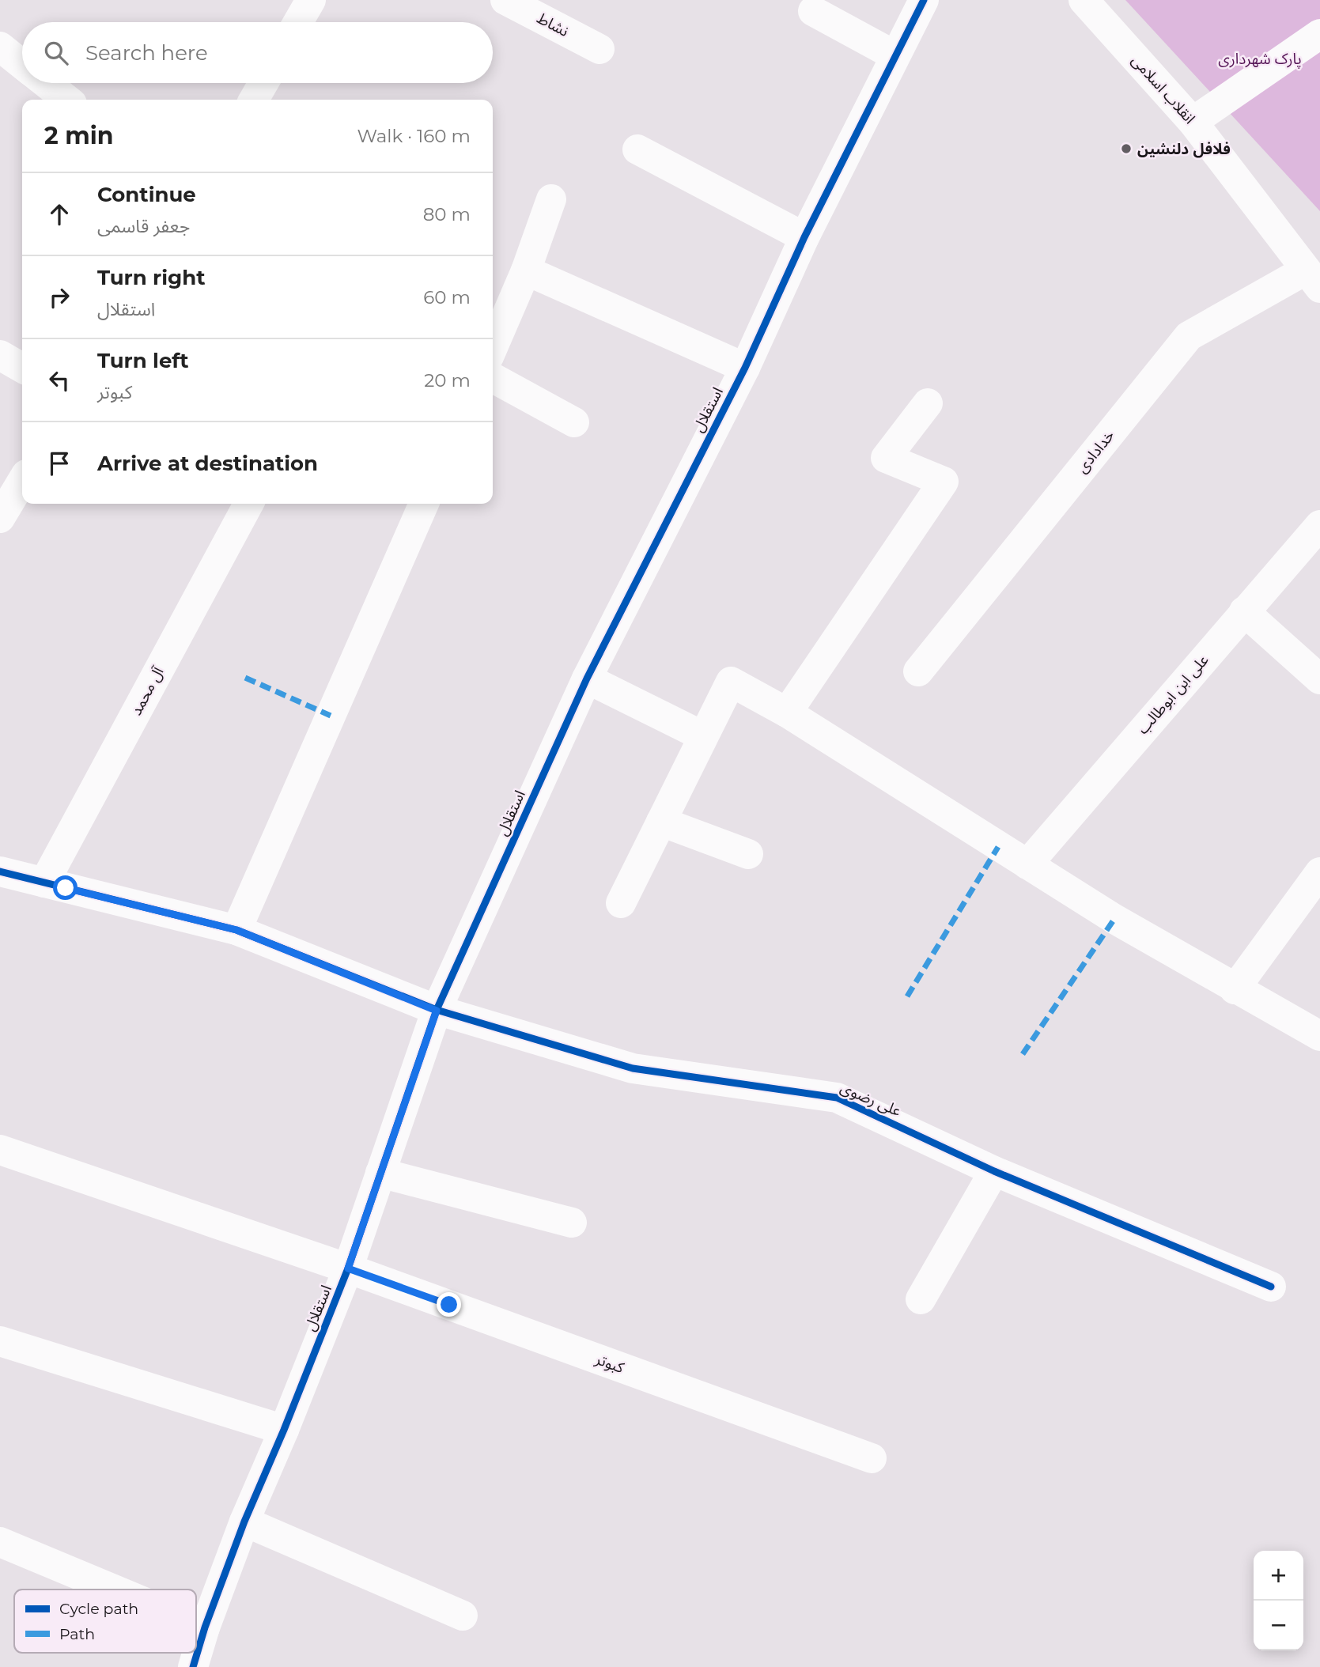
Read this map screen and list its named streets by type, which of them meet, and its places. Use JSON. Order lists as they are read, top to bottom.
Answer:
{
  "streets": {
    "street": [
      "نشاط",
      "انقلاب اسلامی",
      "استقلال",
      "خدادادی",
      "آل محمد",
      "علی ابن ابوطالب",
      "علی رضوی",
      "کبوتر"
    ]
  },
  "crossings": [
    ["انقلاب اسلامی", "خدادادی"],
    ["استقلال", "علی رضوی"],
    ["استقلال", "کبوتر"],
    ["آل محمد", "علی رضوی"]
  ],
  "parks": ["پارک شهرداری"],
  "places": ["فلافل دلنشین"],
  "legend": ["Cycle path", "Path"],
  "page": {
    "search": "Search here",
    "heading": ["2 min", "Walk · 160 m"],
    "list": [
      ["Continue", "جعفر قاسمی", "80 m"],
      ["Turn right", "استقلال", "60 m"],
      ["Turn left", "کبوتر", "20 m"],
      "Arrive at destination"
    ],
    "map_buttons": ["+", "−"]
  }
}
